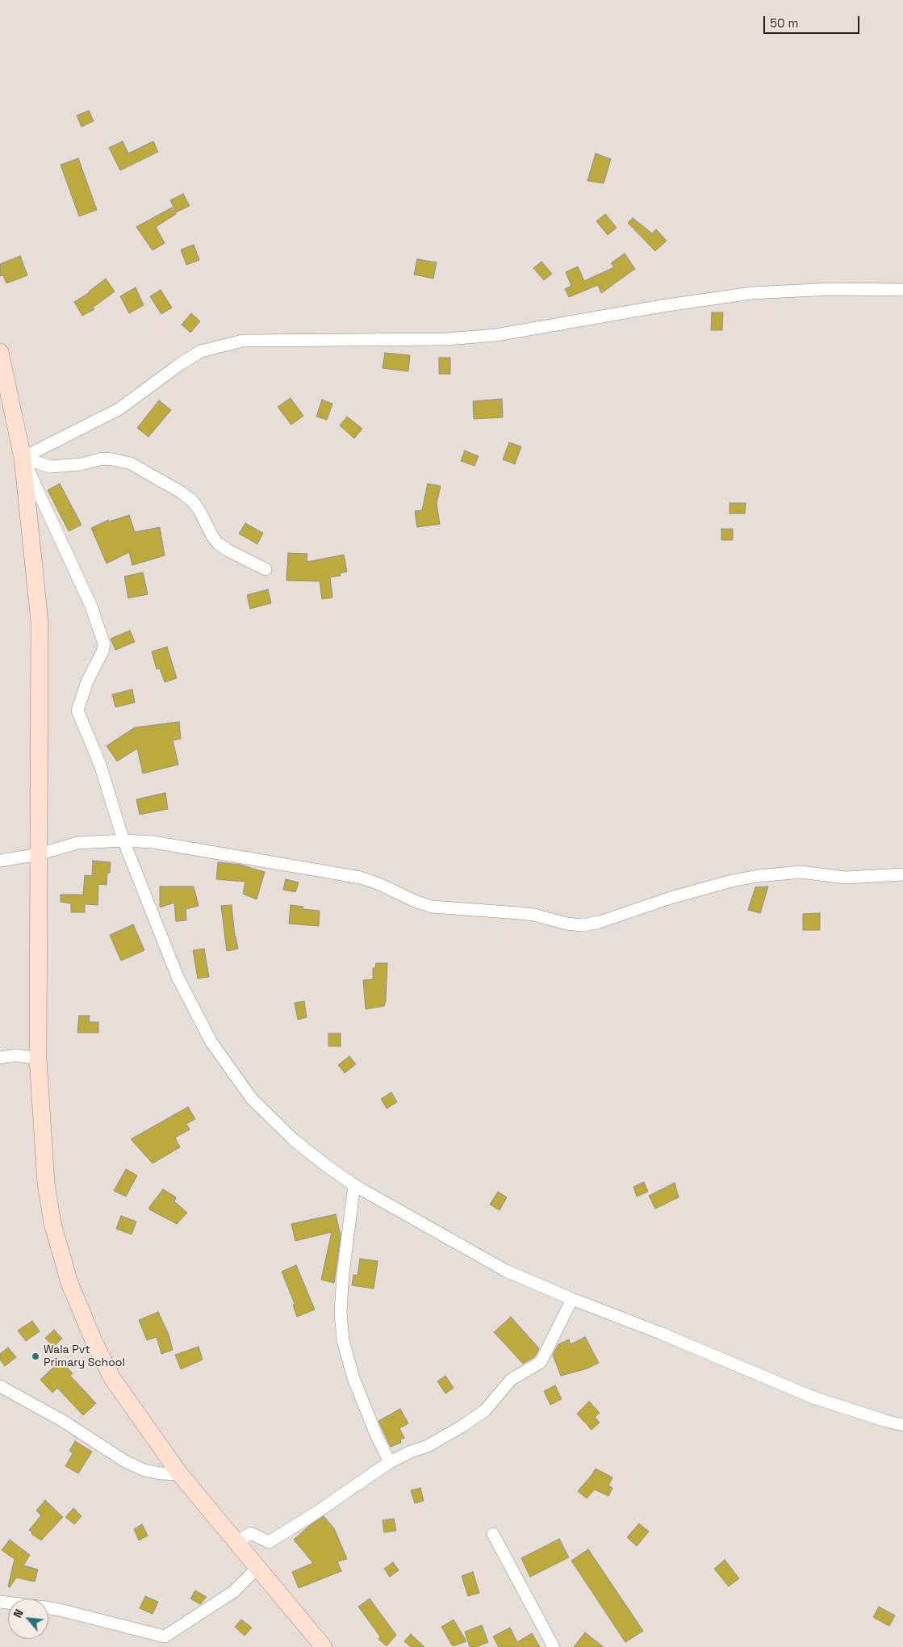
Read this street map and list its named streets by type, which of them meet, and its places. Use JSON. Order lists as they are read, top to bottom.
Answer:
{
  "places": ["Wala Pvt Primary School"],
  "scale_bar": "50 m",
  "north": "top left"
}
